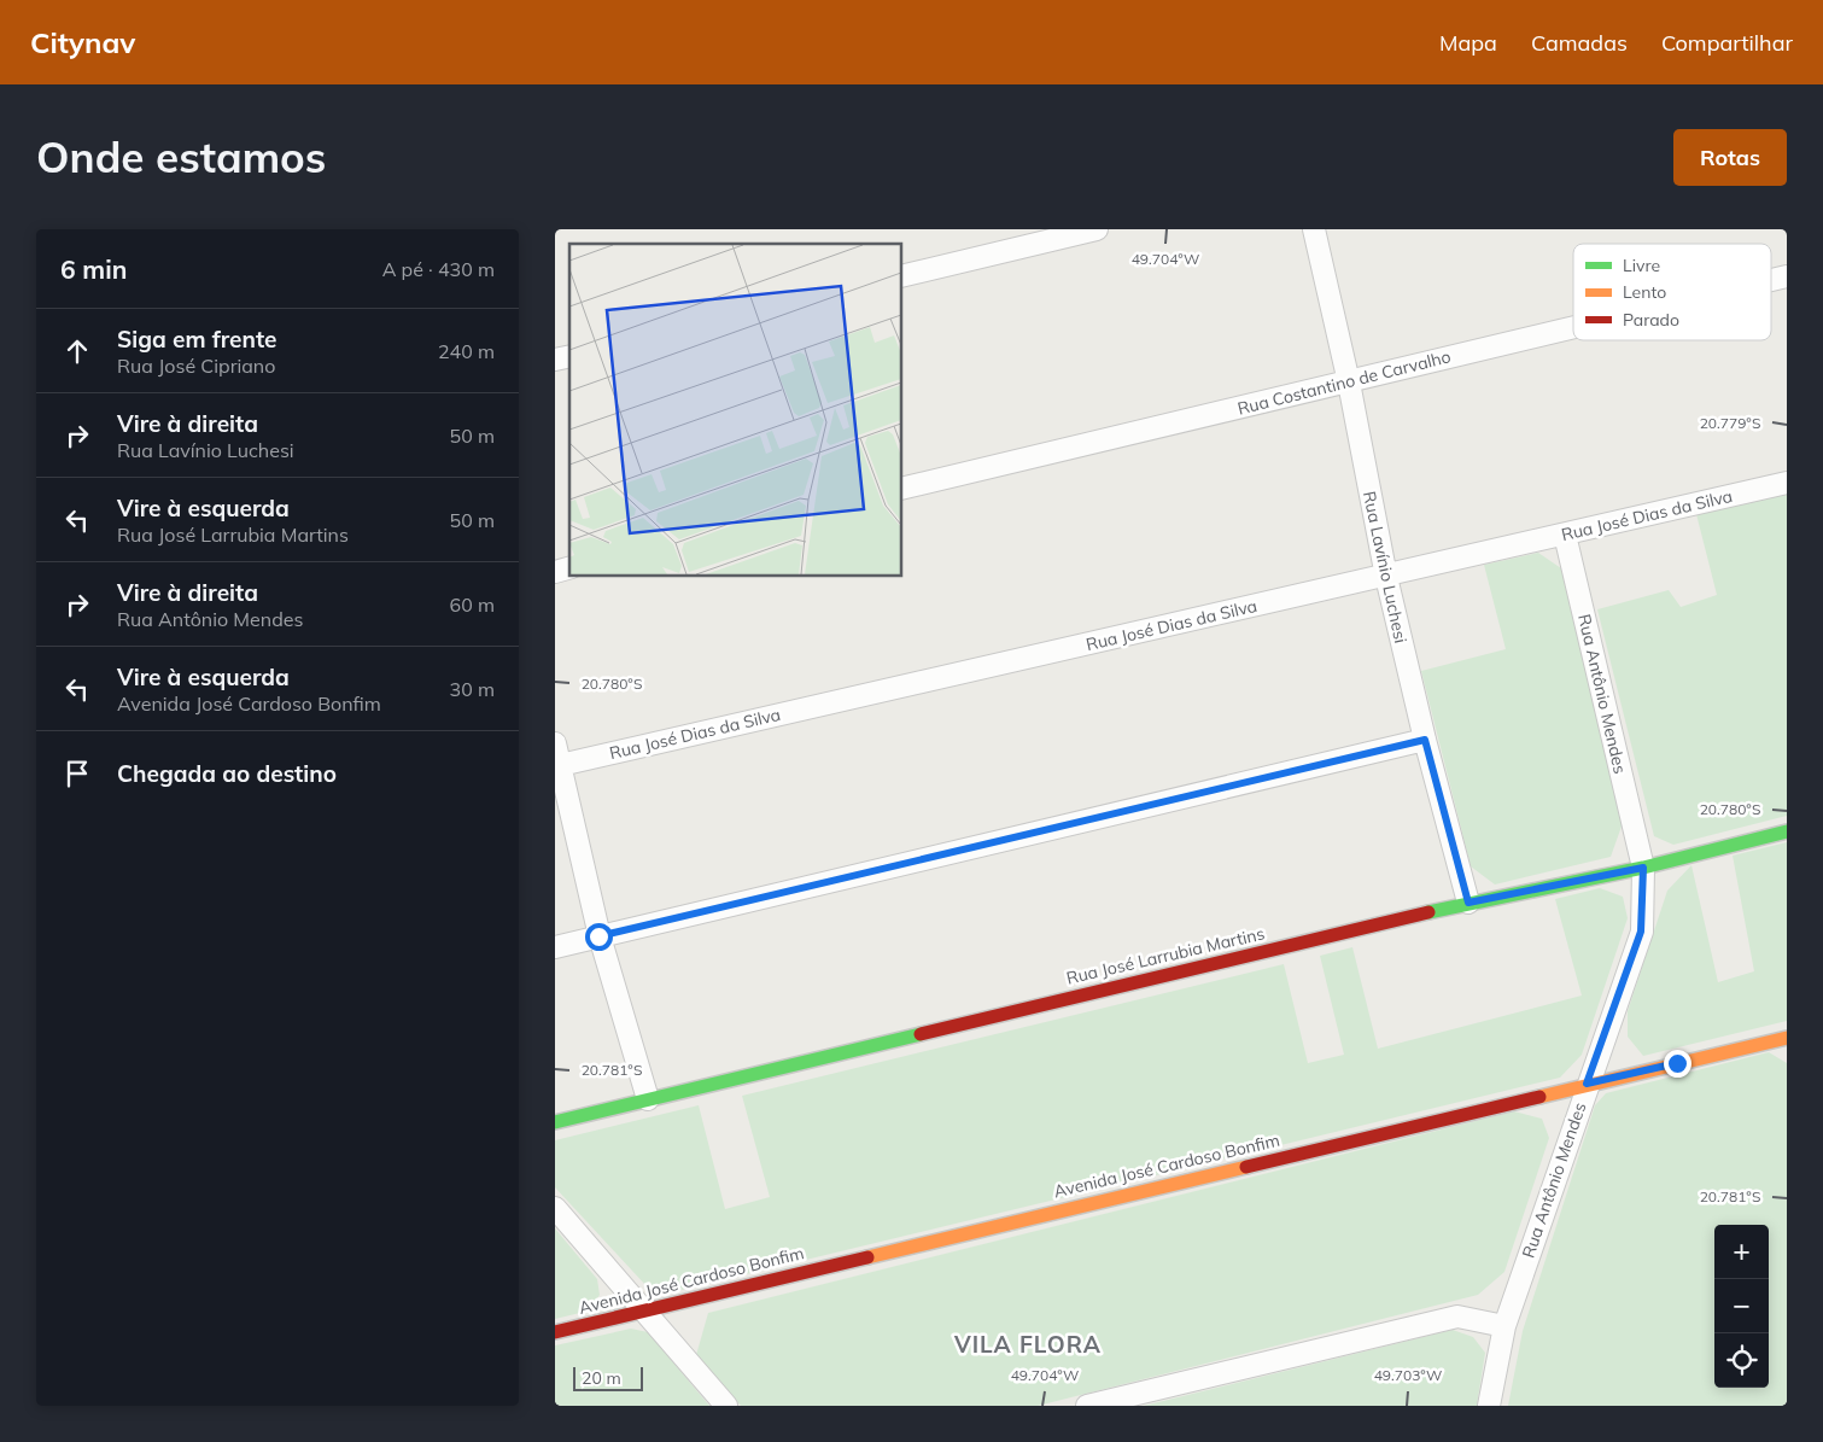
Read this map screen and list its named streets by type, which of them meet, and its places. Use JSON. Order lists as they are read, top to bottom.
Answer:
{
  "streets": {
    "street": [
      "Rua Costantino de Carvalho",
      "Rua José Dias da Silva",
      "Rua Lavínio Luchesi",
      "Rua Antônio Mendes",
      "Rua José Larrubia Martins",
      "Avenida José Cardoso Bonfim"
    ]
  },
  "crossings": [
    ["Rua Costantino de Carvalho", "Rua Lavínio Luchesi"],
    ["Rua José Dias da Silva", "Rua Lavínio Luchesi"],
    ["Rua José Dias da Silva", "Rua Antônio Mendes"],
    ["Rua Lavínio Luchesi", "Rua José Larrubia Martins"],
    ["Rua Antônio Mendes", "Rua José Larrubia Martins"],
    ["Rua Antônio Mendes", "Avenida José Cardoso Bonfim"]
  ],
  "districts": ["VILA FLORA"],
  "legend": ["Livre", "Lento", "Parado"],
  "scale_bar": "20 m",
  "page": {
    "header": "Citynav",
    "nav": ["Mapa", "Camadas", "Compartilhar"],
    "buttons": "Rotas",
    "title": "Onde estamos",
    "heading": ["6 min", "A pé · 430 m"],
    "list": [
      ["Siga em frente", "Rua José Cipriano", "240 m"],
      ["Vire à direita", "Rua Lavínio Luchesi", "50 m"],
      ["Vire à esquerda", "Rua José Larrubia Martins", "50 m"],
      ["Vire à direita", "Rua Antônio Mendes", "60 m"],
      ["Vire à esquerda", "Avenida José Cardoso Bonfim", "30 m"],
      "Chegada ao destino"
    ],
    "map_buttons": ["+", "−"],
    "scale": "20 m"
  },
  "coordinates": [
    "49.704°W",
    "20.779°S",
    "20.780°S",
    "20.781°S",
    "49.703°W"
  ]
}
